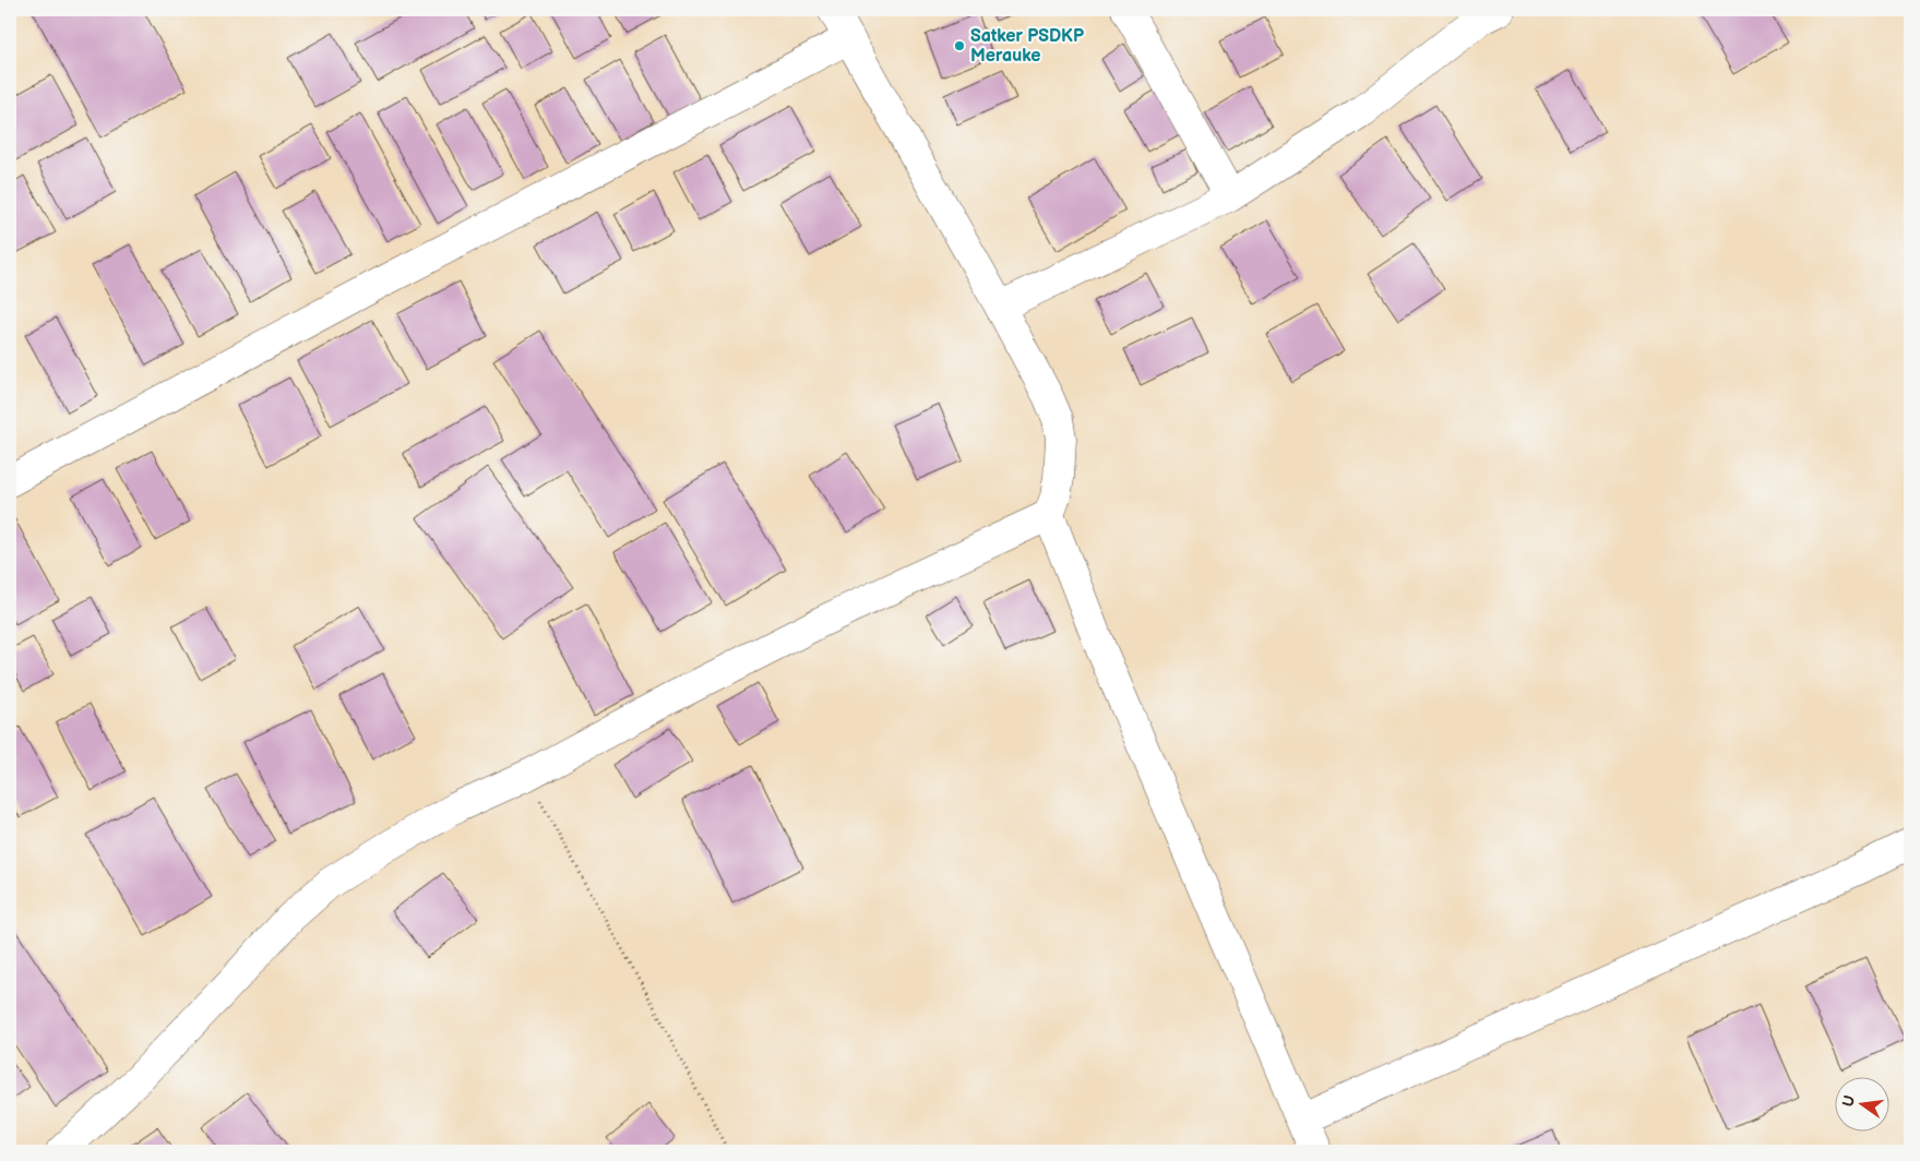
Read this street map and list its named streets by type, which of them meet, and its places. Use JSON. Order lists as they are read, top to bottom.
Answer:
{
  "places": ["Satker PSDKP Merauke"],
  "north": "left"
}
